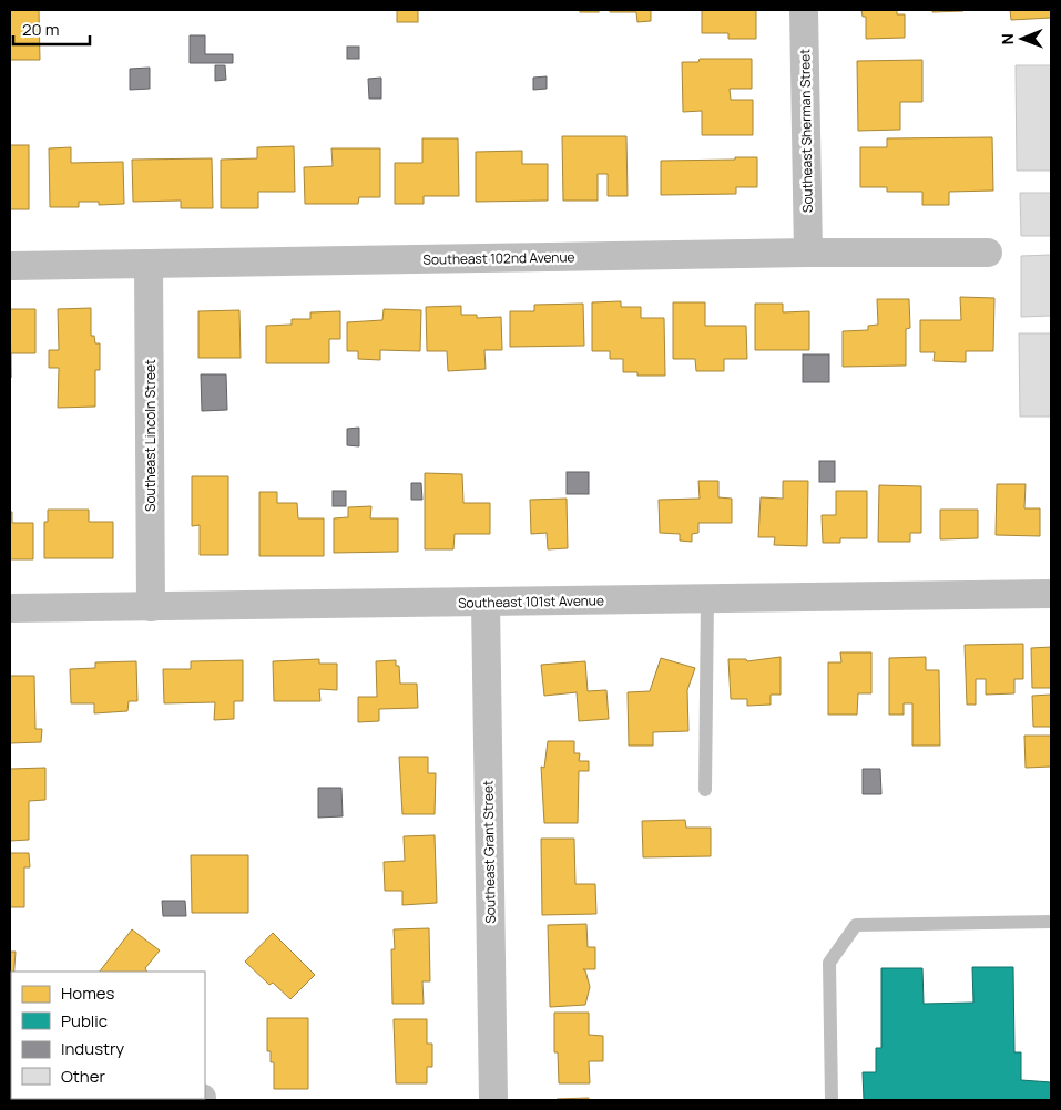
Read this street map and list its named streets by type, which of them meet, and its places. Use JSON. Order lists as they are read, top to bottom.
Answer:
{
  "streets": {
    "street": [
      "Southeast Sherman Street",
      "Southeast 102nd Avenue",
      "Southeast Lincoln Street",
      "Southeast 101st Avenue",
      "Southeast Grant Street"
    ]
  },
  "crossings": [
    ["Southeast Sherman Street", "Southeast 102nd Avenue"],
    ["Southeast 102nd Avenue", "Southeast Lincoln Street"],
    ["Southeast Lincoln Street", "Southeast 101st Avenue"],
    ["Southeast 101st Avenue", "Southeast Grant Street"]
  ],
  "legend": [
    "Homes",
    "Public",
    "Industry",
    "Other"
  ],
  "scale_bar": "20 m",
  "north": "left"
}
